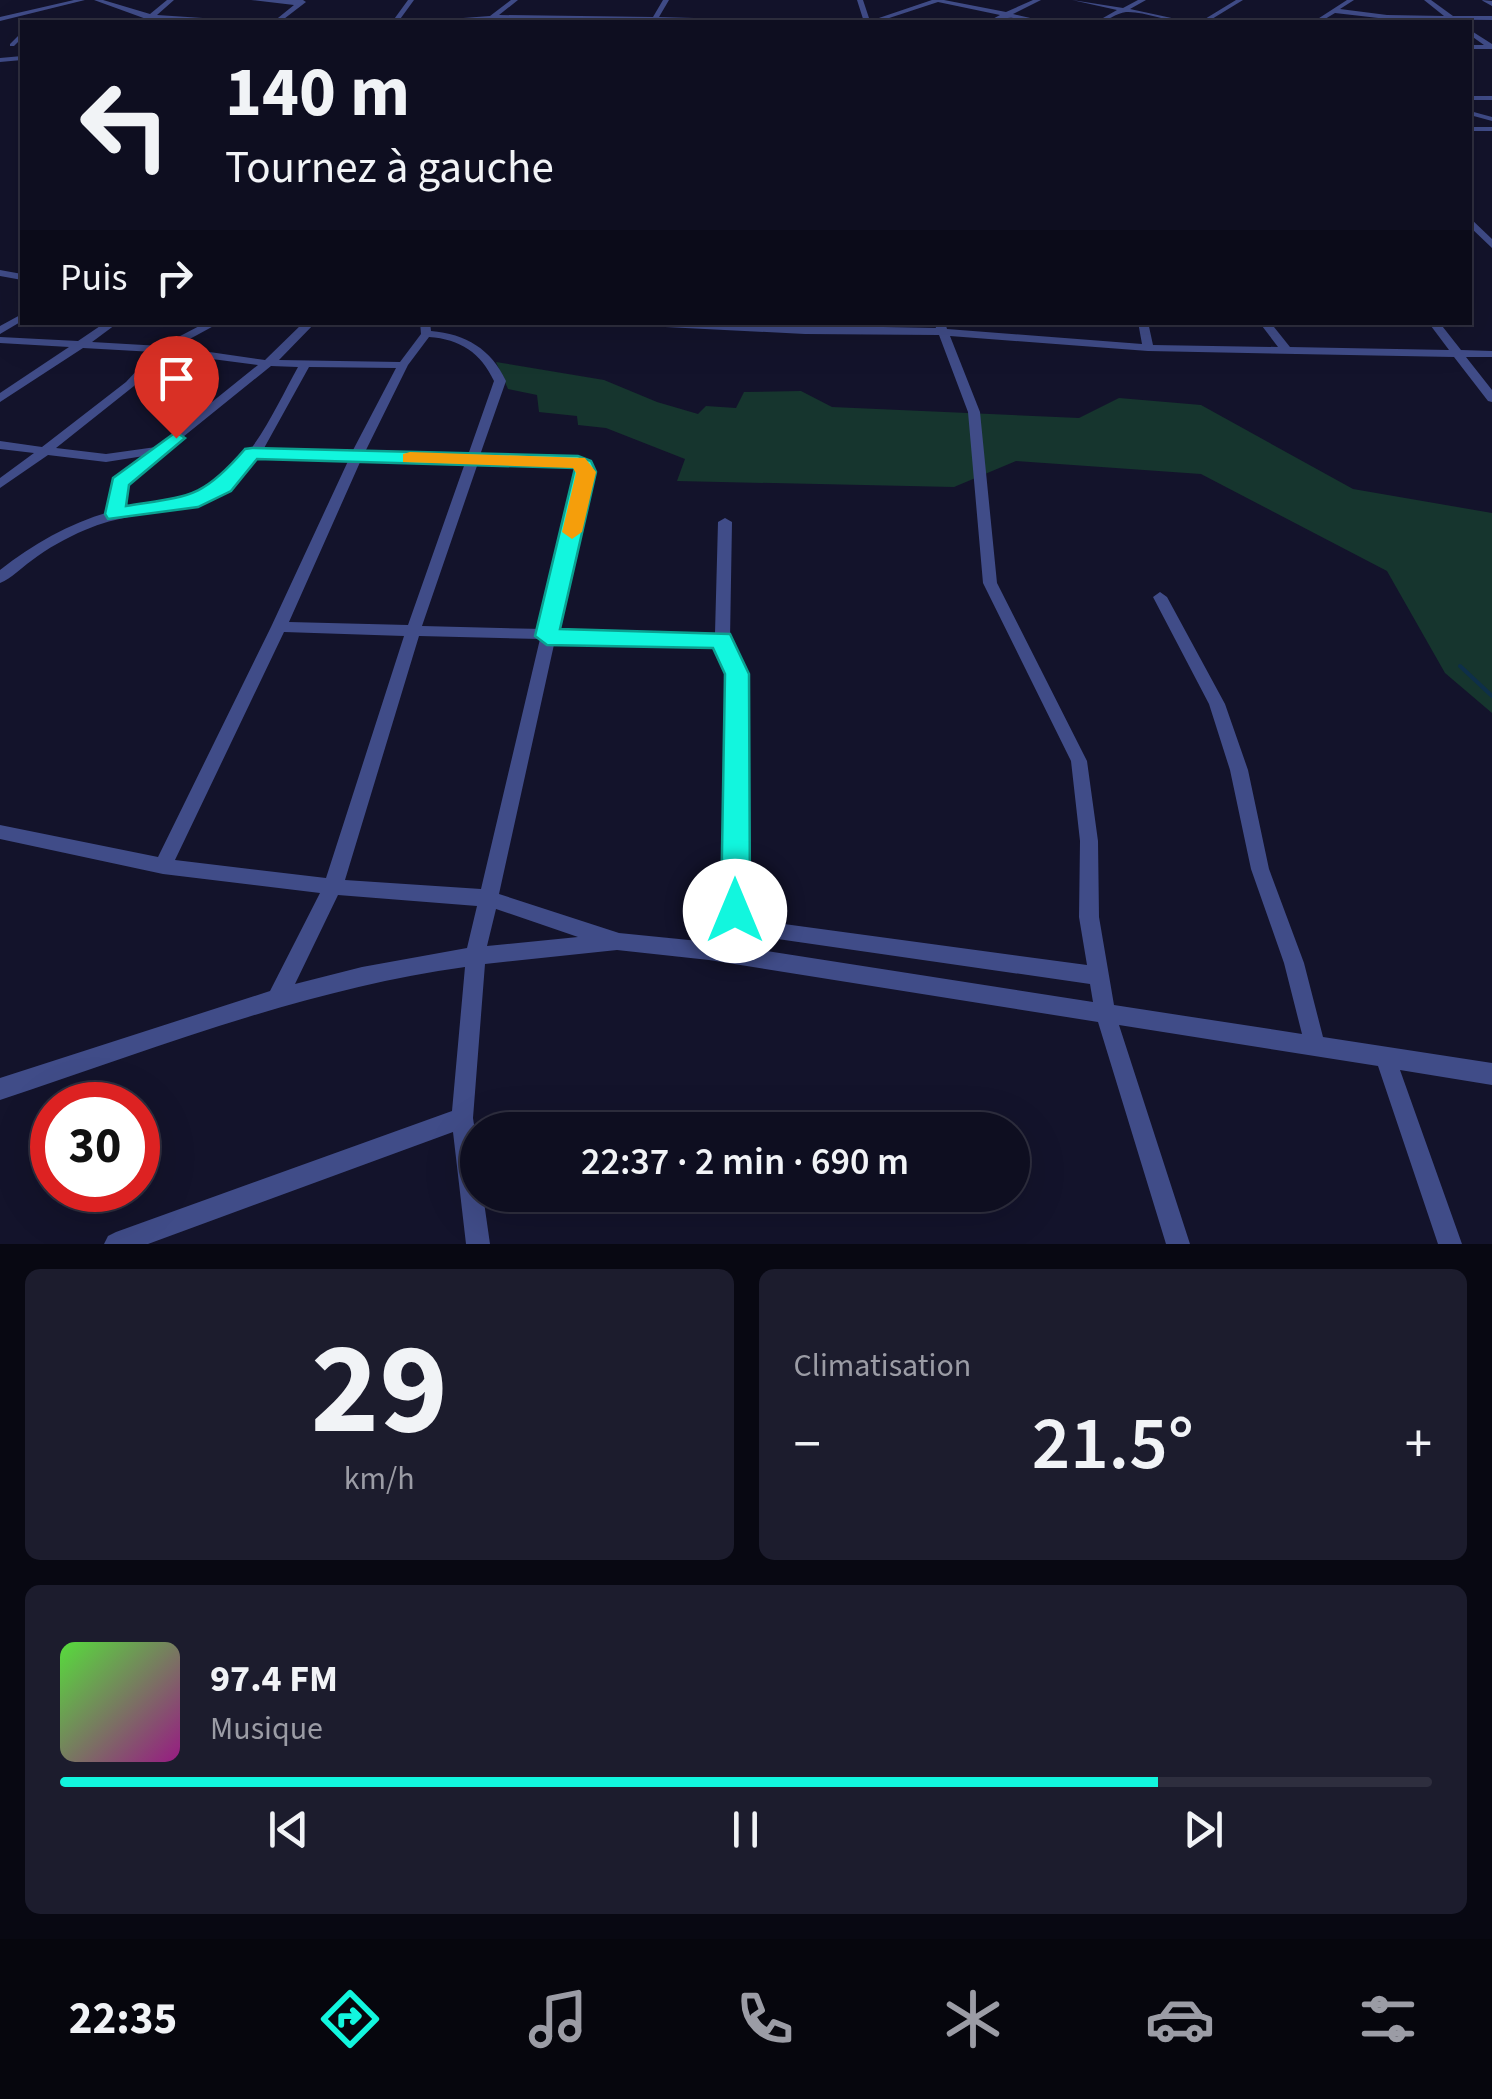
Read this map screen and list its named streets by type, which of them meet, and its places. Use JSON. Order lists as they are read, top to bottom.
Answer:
{
  "page": {
    "turn": ["140 m", "Tournez à gauche"],
    "then": "Puis",
    "limit": "30",
    "trip": "22:37 · 2 min · 690 m",
    "tile": [
      ["29", "km/h"],
      "Climatisation"
    ],
    "heat": ["−", "21.5°", "+"],
    "song": ["97.4 FM", "Musique"],
    "tabs": "22:35"
  }
}
